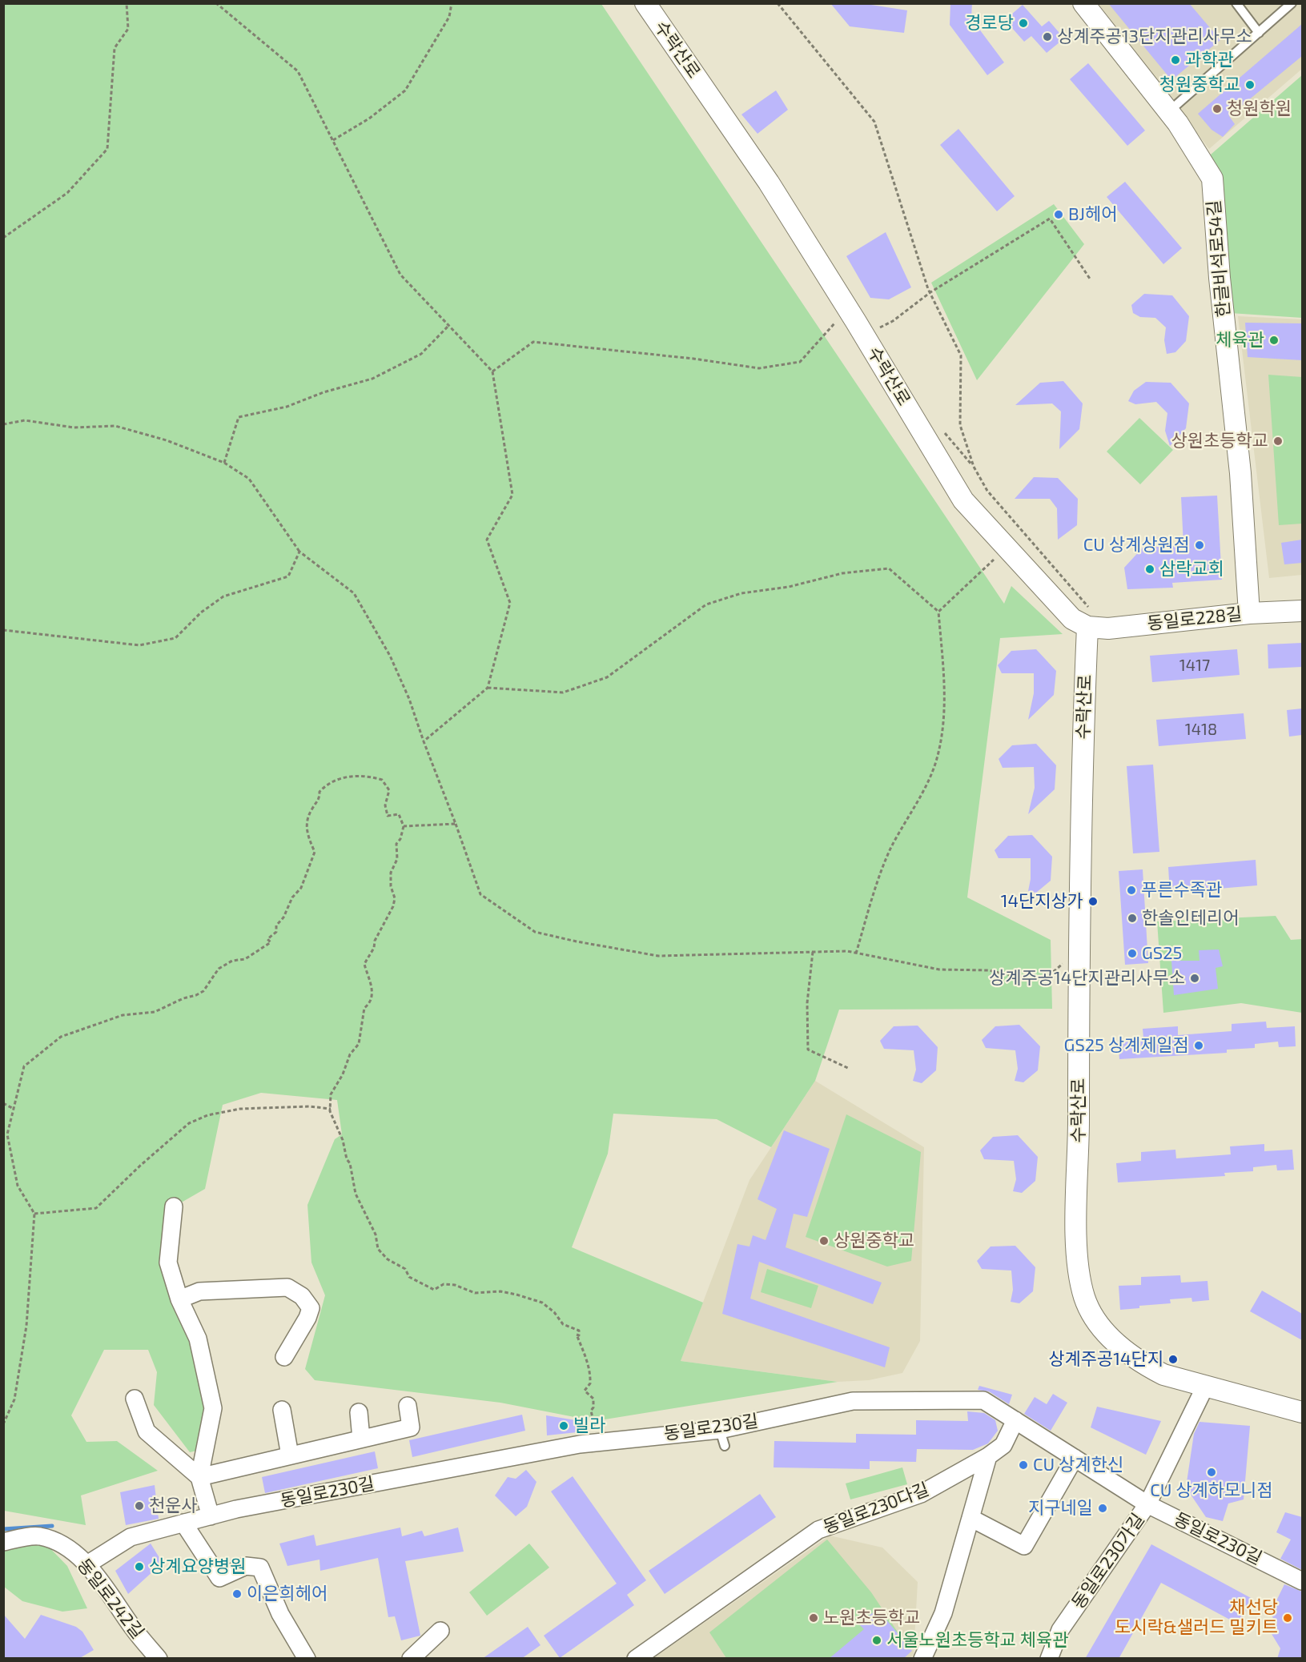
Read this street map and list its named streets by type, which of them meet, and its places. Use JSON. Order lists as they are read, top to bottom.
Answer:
{
  "streets": {
    "street": [
      "수락산로",
      "한글비석로54길",
      "동일로228길",
      "동일로230길",
      "동일로230다길",
      "동일로230가길",
      "동일로242길"
    ]
  },
  "crossings": [
    ["수락산로", "동일로228길"],
    ["수락산로", "동일로230가길"],
    ["한글비석로54길", "동일로228길"],
    ["동일로230길", "동일로230다길"],
    ["동일로230길", "동일로230가길"],
    ["동일로230길", "동일로242길"]
  ],
  "places": [
    "경로당",
    "상계주공13단지관리사무소",
    "과학관",
    "청원중학교",
    "청원학원",
    "BJ헤어",
    "체육관",
    "상원초등학교",
    "CU 상계상원점",
    "삼락교회",
    "푸른수족관",
    "14단지상가",
    "한솔인테리어",
    "GS25",
    "상계주공14단지관리사무소",
    "GS25 상계제일점",
    "상원중학교",
    "상계주공14단지",
    "빌라",
    "CU 상계한신",
    "CU 상계하모니점",
    "천운사",
    "지구네일",
    "상계요양병원",
    "이은희헤어",
    "노원초등학교",
    "채선당 도시락&샐러드 밀키트",
    "서울노원초등학교 체육관"
  ],
  "house_numbers": ["1417", "1418"]
}
